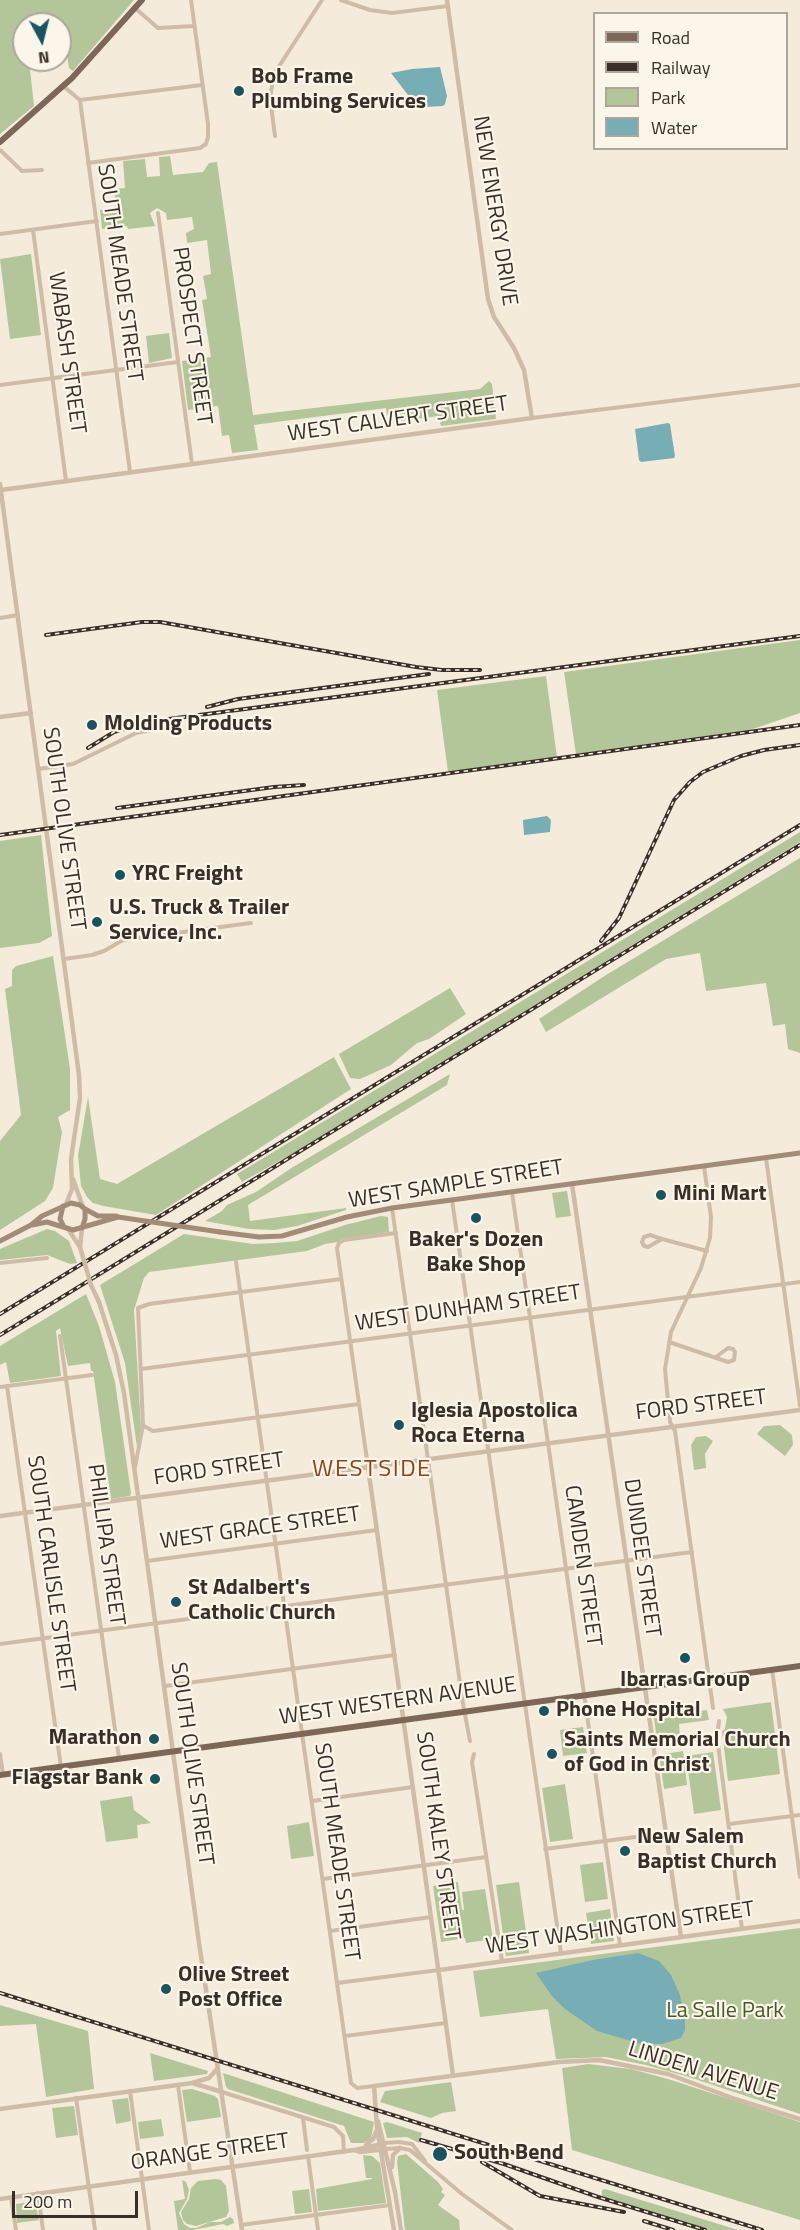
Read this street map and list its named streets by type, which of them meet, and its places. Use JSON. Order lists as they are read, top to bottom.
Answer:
{
  "streets": {
    "main road": ["WEST SAMPLE STREET", "WEST WESTERN AVENUE"],
    "street": [
      "NEW ENERGY DRIVE",
      "SOUTH MEADE STREET",
      "PROSPECT STREET",
      "WABASH STREET",
      "WEST CALVERT STREET",
      "SOUTH OLIVE STREET",
      "WEST DUNHAM STREET",
      "FORD STREET",
      "WEST GRACE STREET",
      "PHILLIPA STREET",
      "DUNDEE STREET",
      "CAMDEN STREET",
      "SOUTH CARLISLE STREET",
      "SOUTH KALEY STREET",
      "WEST WASHINGTON STREET",
      "LINDEN AVENUE",
      "ORANGE STREET"
    ]
  },
  "crossings": [
    ["NEW ENERGY DRIVE", "WEST CALVERT STREET"],
    ["SOUTH MEADE STREET", "WEST CALVERT STREET"],
    ["SOUTH MEADE STREET", "SOUTH OLIVE STREET"],
    ["SOUTH MEADE STREET", "WEST DUNHAM STREET"],
    ["SOUTH MEADE STREET", "FORD STREET"],
    ["SOUTH MEADE STREET", "WEST GRACE STREET"],
    ["SOUTH MEADE STREET", "WEST WESTERN AVENUE"],
    ["SOUTH MEADE STREET", "WEST WASHINGTON STREET"],
    ["SOUTH MEADE STREET", "LINDEN AVENUE"],
    ["PROSPECT STREET", "WEST CALVERT STREET"],
    ["WABASH STREET", "WEST CALVERT STREET"],
    ["WEST CALVERT STREET", "SOUTH OLIVE STREET"],
    ["SOUTH OLIVE STREET", "WEST SAMPLE STREET"],
    ["SOUTH OLIVE STREET", "WEST DUNHAM STREET"],
    ["SOUTH OLIVE STREET", "FORD STREET"],
    ["SOUTH OLIVE STREET", "WEST GRACE STREET"],
    ["SOUTH OLIVE STREET", "WEST WESTERN AVENUE"],
    ["SOUTH OLIVE STREET", "ORANGE STREET"],
    ["WEST SAMPLE STREET", "DUNDEE STREET"],
    ["WEST SAMPLE STREET", "CAMDEN STREET"],
    ["WEST DUNHAM STREET", "DUNDEE STREET"],
    ["WEST DUNHAM STREET", "CAMDEN STREET"],
    ["WEST DUNHAM STREET", "SOUTH KALEY STREET"],
    ["FORD STREET", "PHILLIPA STREET"],
    ["FORD STREET", "DUNDEE STREET"],
    ["FORD STREET", "CAMDEN STREET"],
    ["FORD STREET", "SOUTH CARLISLE STREET"],
    ["FORD STREET", "SOUTH KALEY STREET"],
    ["WEST GRACE STREET", "SOUTH KALEY STREET"],
    ["PHILLIPA STREET", "WEST WESTERN AVENUE"],
    ["DUNDEE STREET", "WEST WESTERN AVENUE"],
    ["DUNDEE STREET", "WEST WASHINGTON STREET"],
    ["CAMDEN STREET", "WEST WESTERN AVENUE"],
    ["CAMDEN STREET", "WEST WASHINGTON STREET"],
    ["SOUTH CARLISLE STREET", "WEST WESTERN AVENUE"],
    ["WEST WESTERN AVENUE", "SOUTH KALEY STREET"],
    ["SOUTH KALEY STREET", "WEST WASHINGTON STREET"],
    ["SOUTH KALEY STREET", "LINDEN AVENUE"]
  ],
  "districts": ["WESTSIDE"],
  "parks": ["La Salle Park"],
  "places": [
    "Bob Frame Plumbing Services",
    "Molding Products",
    "YRC Freight",
    "U.S. Truck & Trailer Service, Inc.",
    "Mini Mart",
    "Baker's Dozen Bake Shop",
    "Iglesia Apostolica Roca Eterna",
    "St Adalbert's Catholic Church",
    "Ibarras Group",
    "Phone Hospital",
    "Marathon",
    "Saints Memorial Church of God in Christ",
    "Flagstar Bank",
    "New Salem Baptist Church",
    "Olive Street Post Office",
    "South Bend"
  ],
  "legend": [
    "Road",
    "Railway",
    "Park",
    "Water"
  ],
  "scale_bar": "200 m",
  "north": "bottom"
}
